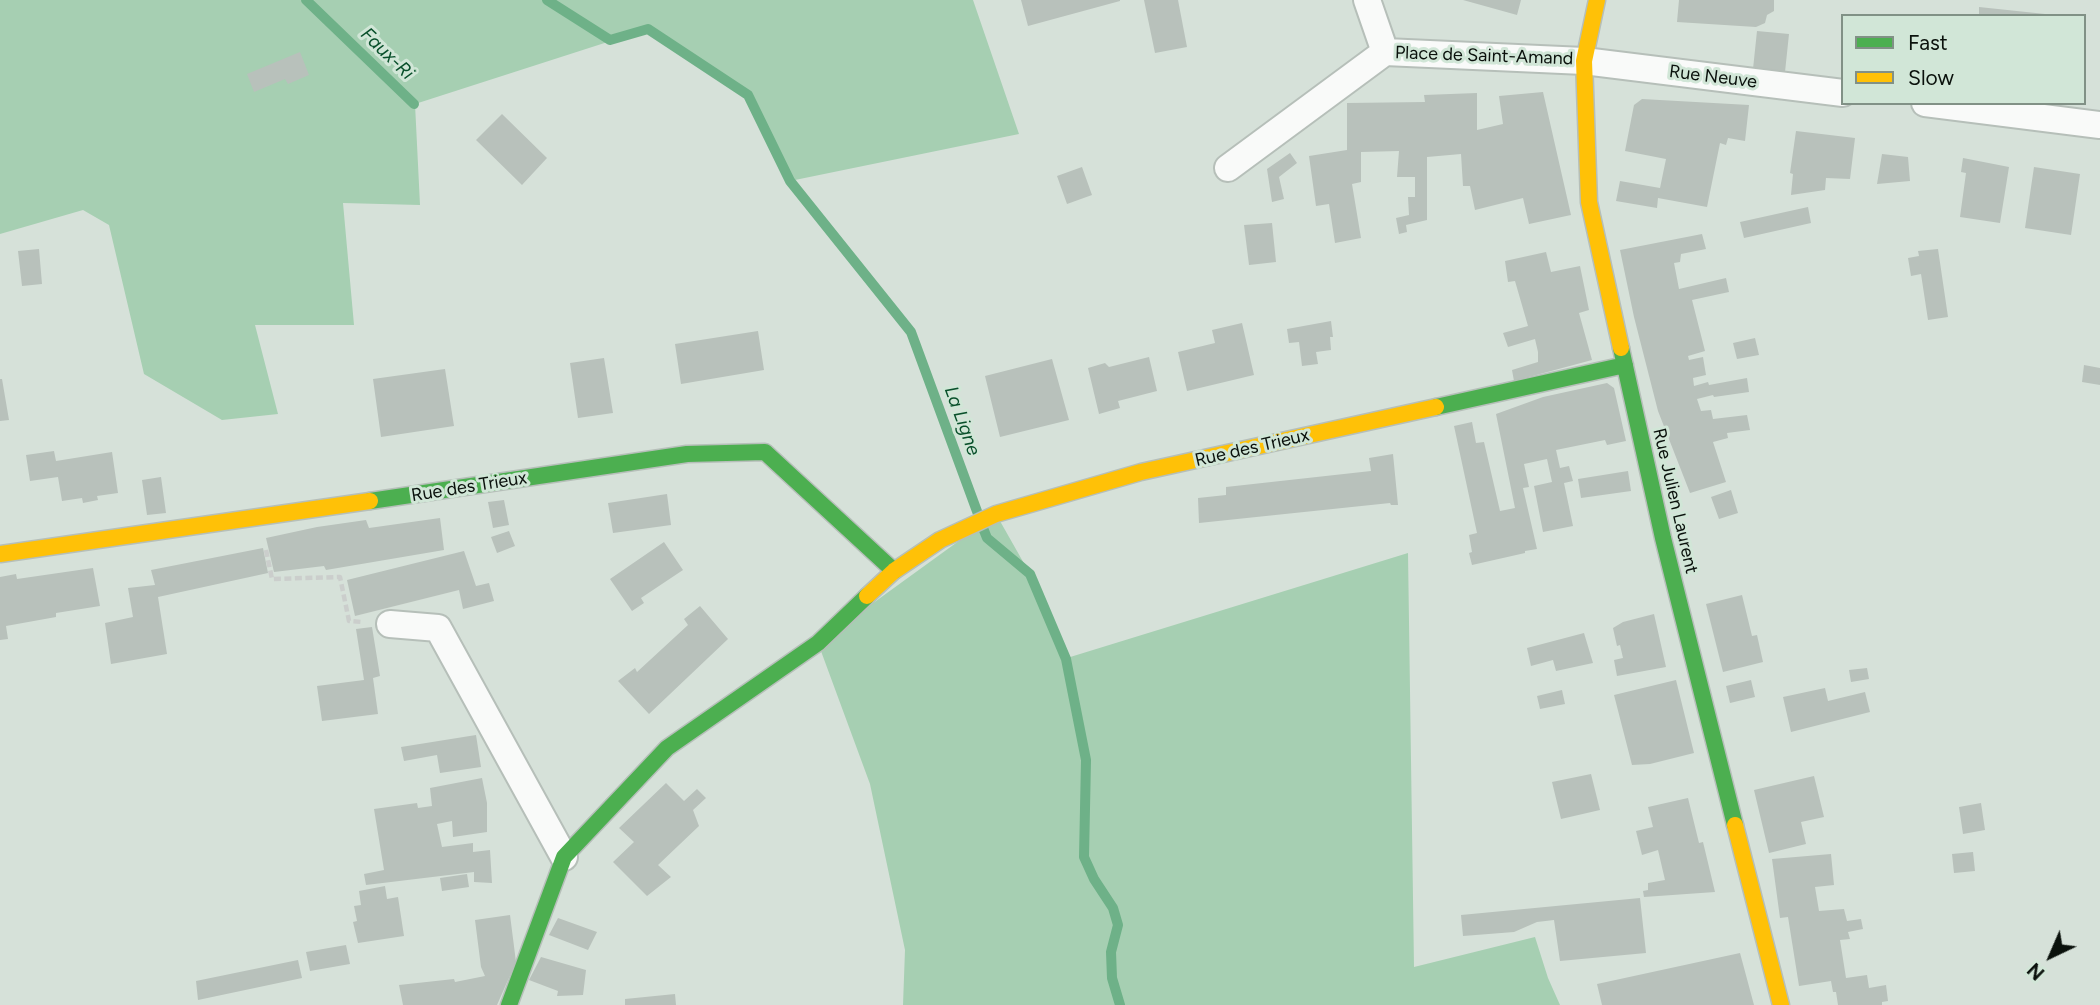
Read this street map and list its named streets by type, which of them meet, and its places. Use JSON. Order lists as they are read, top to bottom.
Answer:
{
  "streets": {
    "street": [
      "Place de Saint-Amand",
      "Rue Neuve",
      "Rue des Trieux",
      "Rue Julien Laurent"
    ]
  },
  "crossings": [
    ["Place de Saint-Amand", "Rue Neuve"],
    ["Place de Saint-Amand", "Rue Julien Laurent"],
    ["Rue Neuve", "Rue Julien Laurent"],
    ["Rue des Trieux", "Rue Julien Laurent"]
  ],
  "water": ["Faux-Ri", "La Ligne"],
  "legend": ["Fast", "Slow"],
  "north": "bottom left"
}
